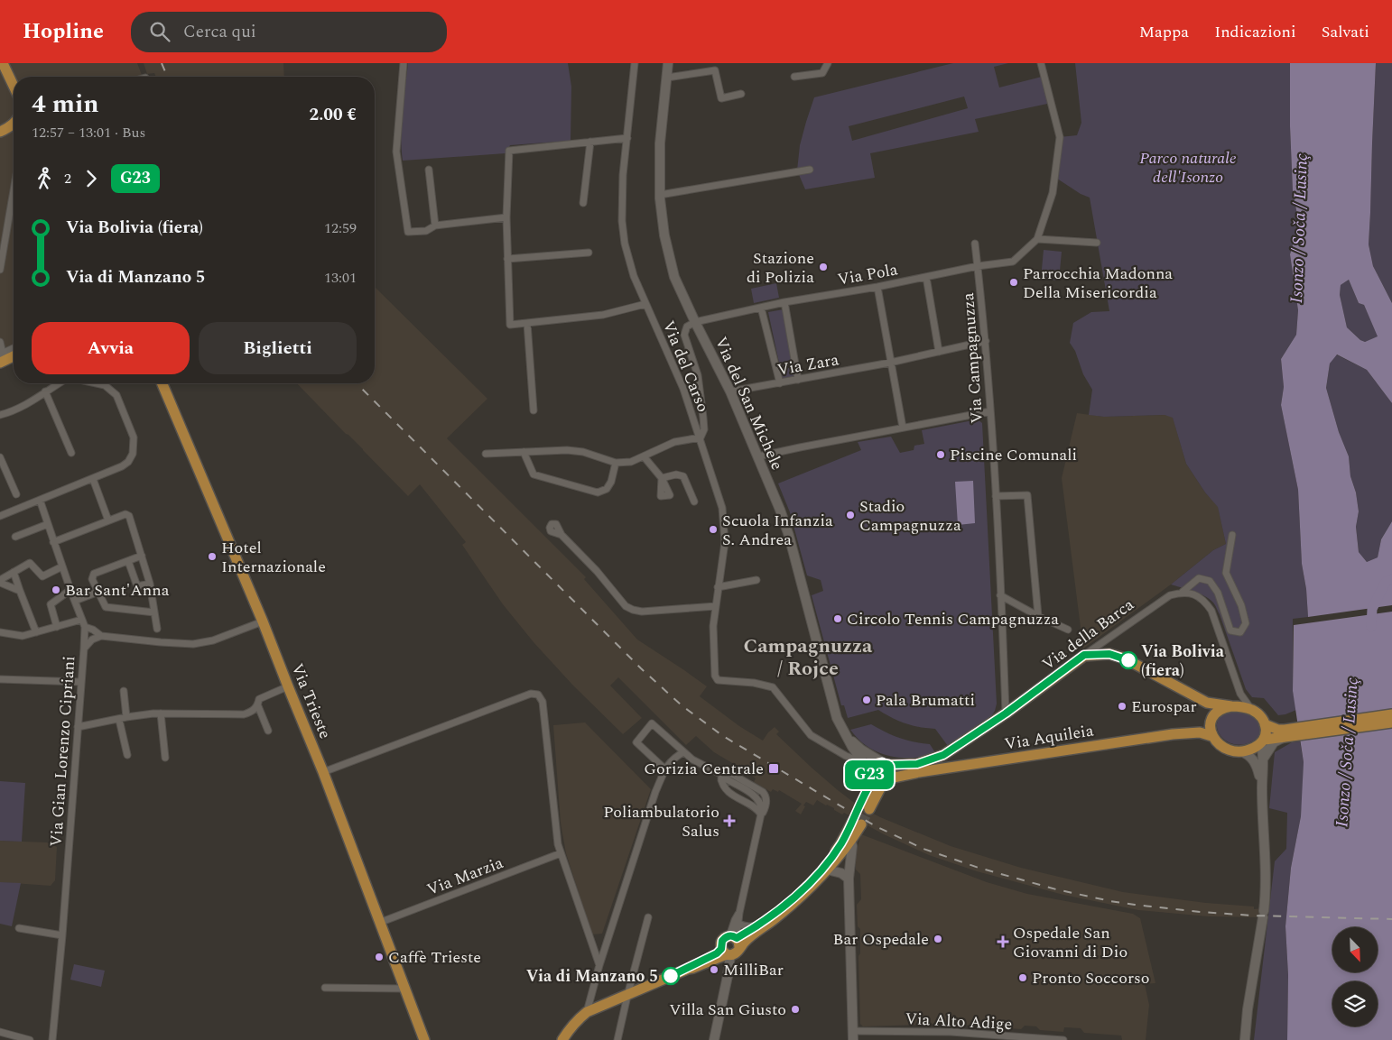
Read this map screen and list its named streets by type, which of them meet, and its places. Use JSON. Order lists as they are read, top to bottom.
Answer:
{
  "streets": {
    "main road": [
      "Via del San Michele",
      "Via della Barca",
      "Via Trieste",
      "Via Aquileia"
    ],
    "street": [
      "Via Pola",
      "Via Campagnuzza",
      "Via Zara",
      "Via del Carso",
      "Via Gian Lorenzo Cipriani",
      "Via Marzia",
      "Via Alto Adige"
    ]
  },
  "crossings": [
    ["Via Pola", "Via Campagnuzza"],
    ["Via Pola", "Via del San Michele"],
    ["Via Campagnuzza", "Via Zara"],
    ["Via Campagnuzza", "Via della Barca"],
    ["Via Zara", "Via del San Michele"],
    ["Via del Carso", "Via del San Michele"],
    ["Via del San Michele", "Via della Barca"],
    ["Via Trieste", "Via Marzia"]
  ],
  "districts": ["Campagnuzza / Rojce"],
  "water": ["Isonzo / Soča / Lusinç"],
  "parks": ["Parco naturale dell'Isonzo"],
  "places": {
    "other": [
      "Stazione di Polizia",
      "Parrocchia Madonna Della Misericordia",
      "Piscine Comunali",
      "Stadio Campagnuzza",
      "Scuola Infanzia S. Andrea",
      "Hotel Internazionale",
      "Bar Sant'Anna",
      "Circolo Tennis Campagnuzza",
      "Via Bolivia (fiera)",
      "Pala Brumatti",
      "Eurospar",
      "Bar Ospedale",
      "Caffè Trieste",
      "MilliBar",
      "Via di Manzano 5",
      "Pronto Soccorso",
      "Villa San Giusto"
    ],
    "transit": ["Gorizia Centrale"],
    "health": ["Poliambulatorio Salus", "Ospedale San Giovanni di Dio"]
  },
  "lines": ["bus line G23"],
  "north": "bottom right",
  "page": {
    "header": "Hopline",
    "search": "Cerca qui",
    "nav": ["Mappa", "Indicazioni", "Salvati"],
    "on_map": "G23",
    "heading": ["4 min", "12:57 – 13:01 · Bus", "2.00 €"],
    "legs": ["2", "G23"],
    "list": [
      {
        "name": "Via Bolivia (fiera)",
        "value": "12:59"
      },
      {
        "name": "Via di Manzano 5",
        "value": "13:01"
      }
    ],
    "buttons": ["Avvia", "Biglietti"]
  }
}
